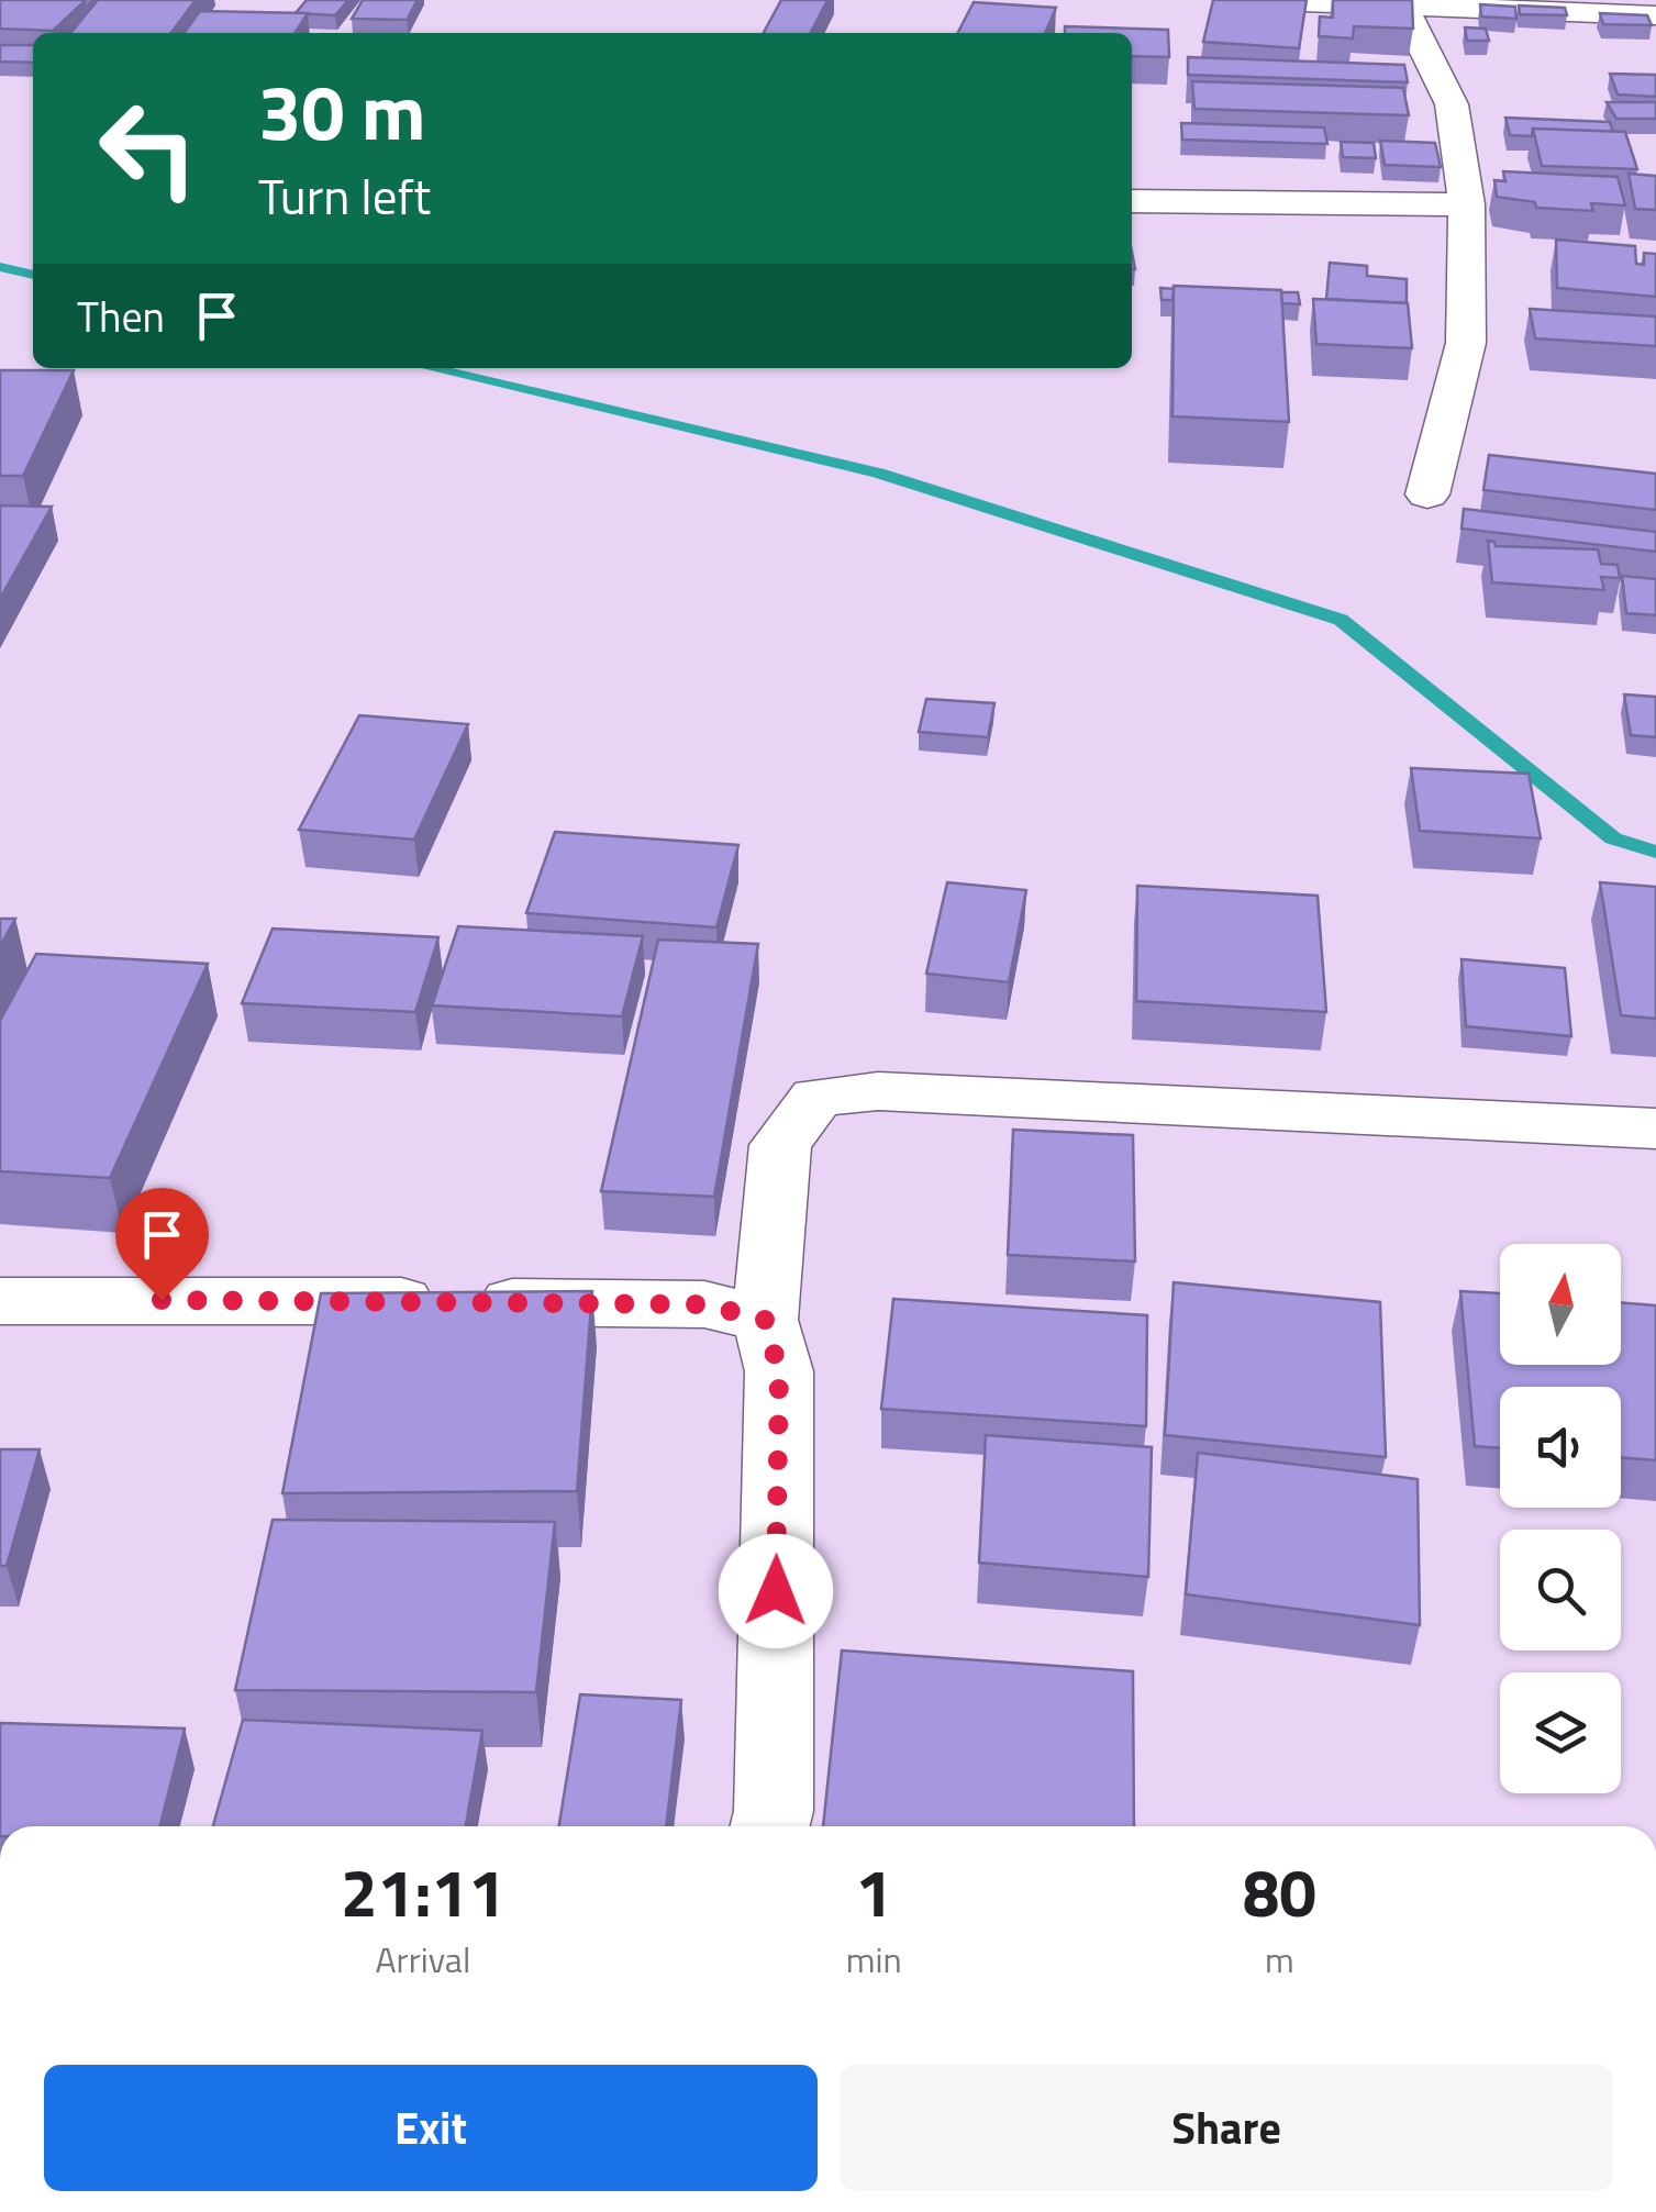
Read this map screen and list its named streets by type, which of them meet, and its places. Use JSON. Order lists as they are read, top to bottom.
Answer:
{
  "north": "top",
  "page": {
    "turn": ["30 m", "Turn left"],
    "then": "Then",
    "eta": [
      "21:11",
      "Arrival",
      "1",
      "min",
      "80",
      "m"
    ],
    "buttons": ["Exit", "Share"]
  }
}
